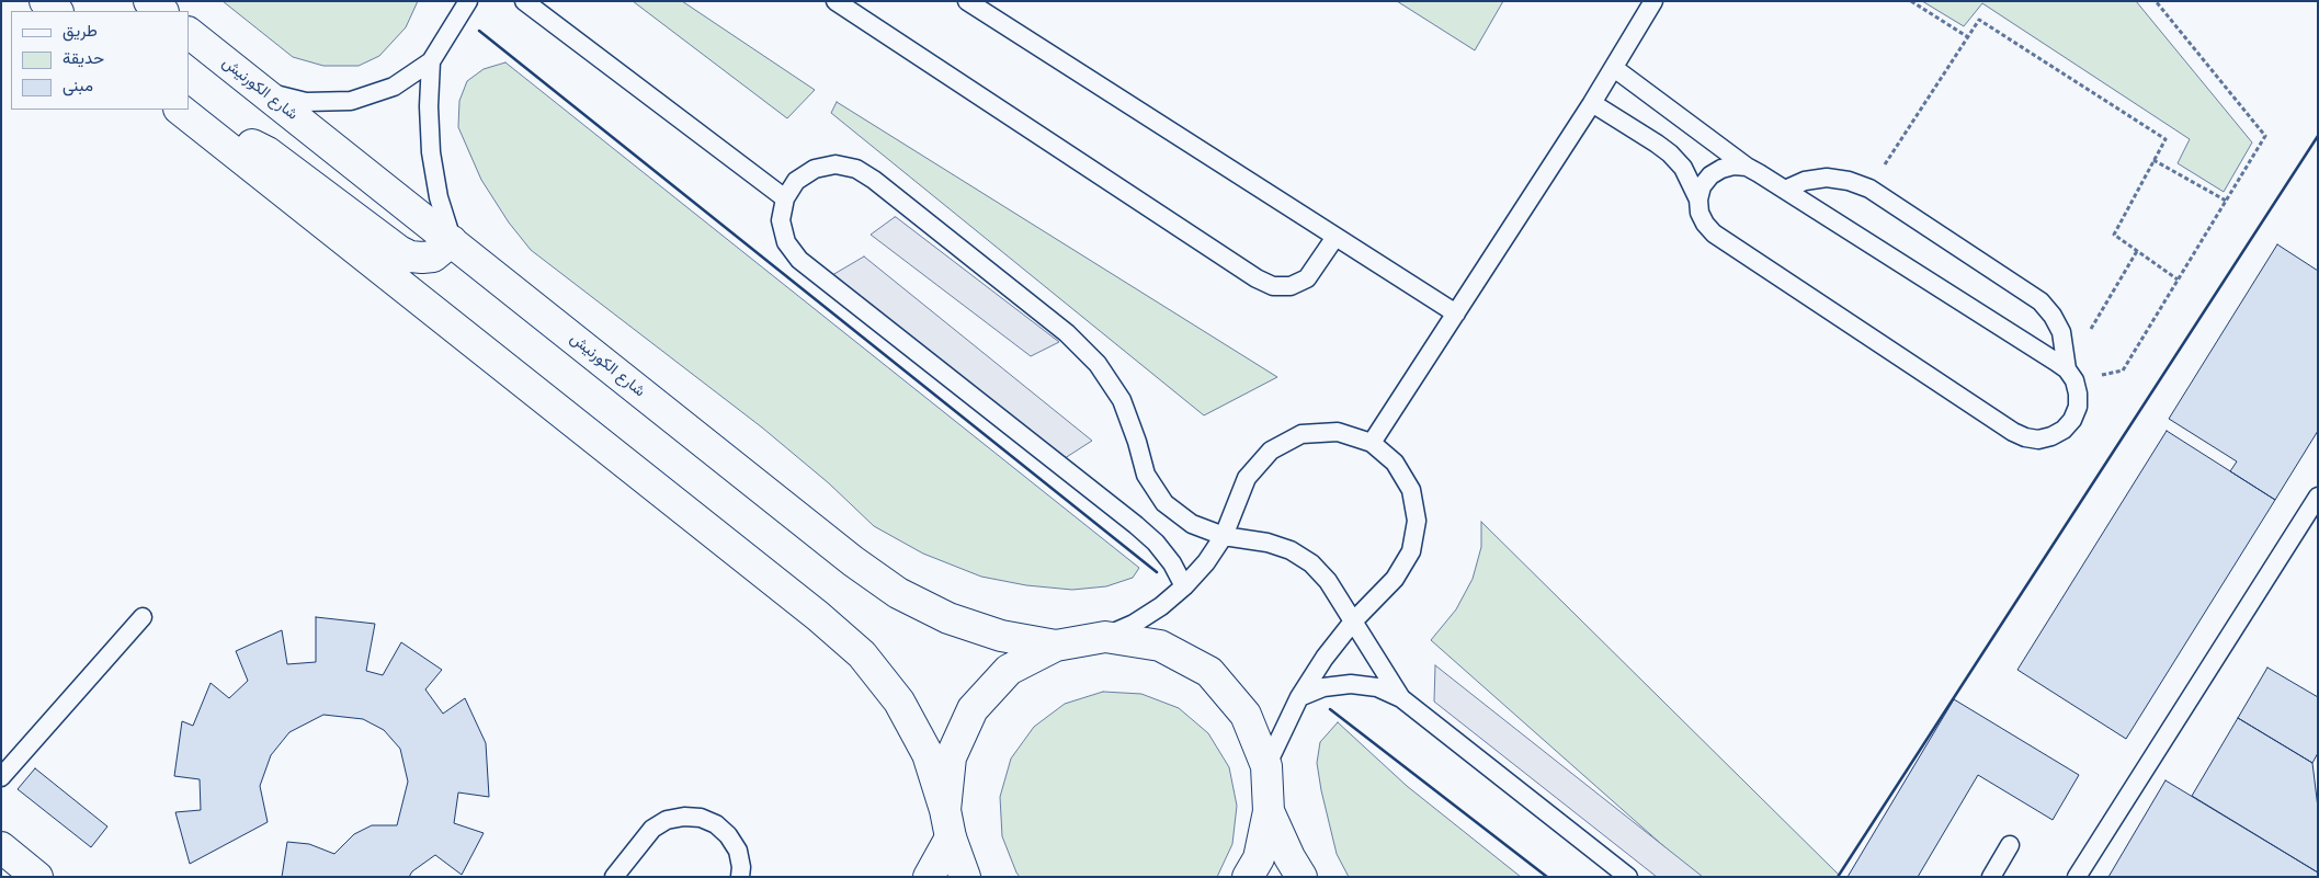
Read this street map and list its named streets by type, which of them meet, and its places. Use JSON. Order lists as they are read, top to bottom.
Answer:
{
  "streets": {
    "main road": ["شارع الكورنيش"]
  },
  "legend": ["طريق", "حديقة", "مبنى"]
}
